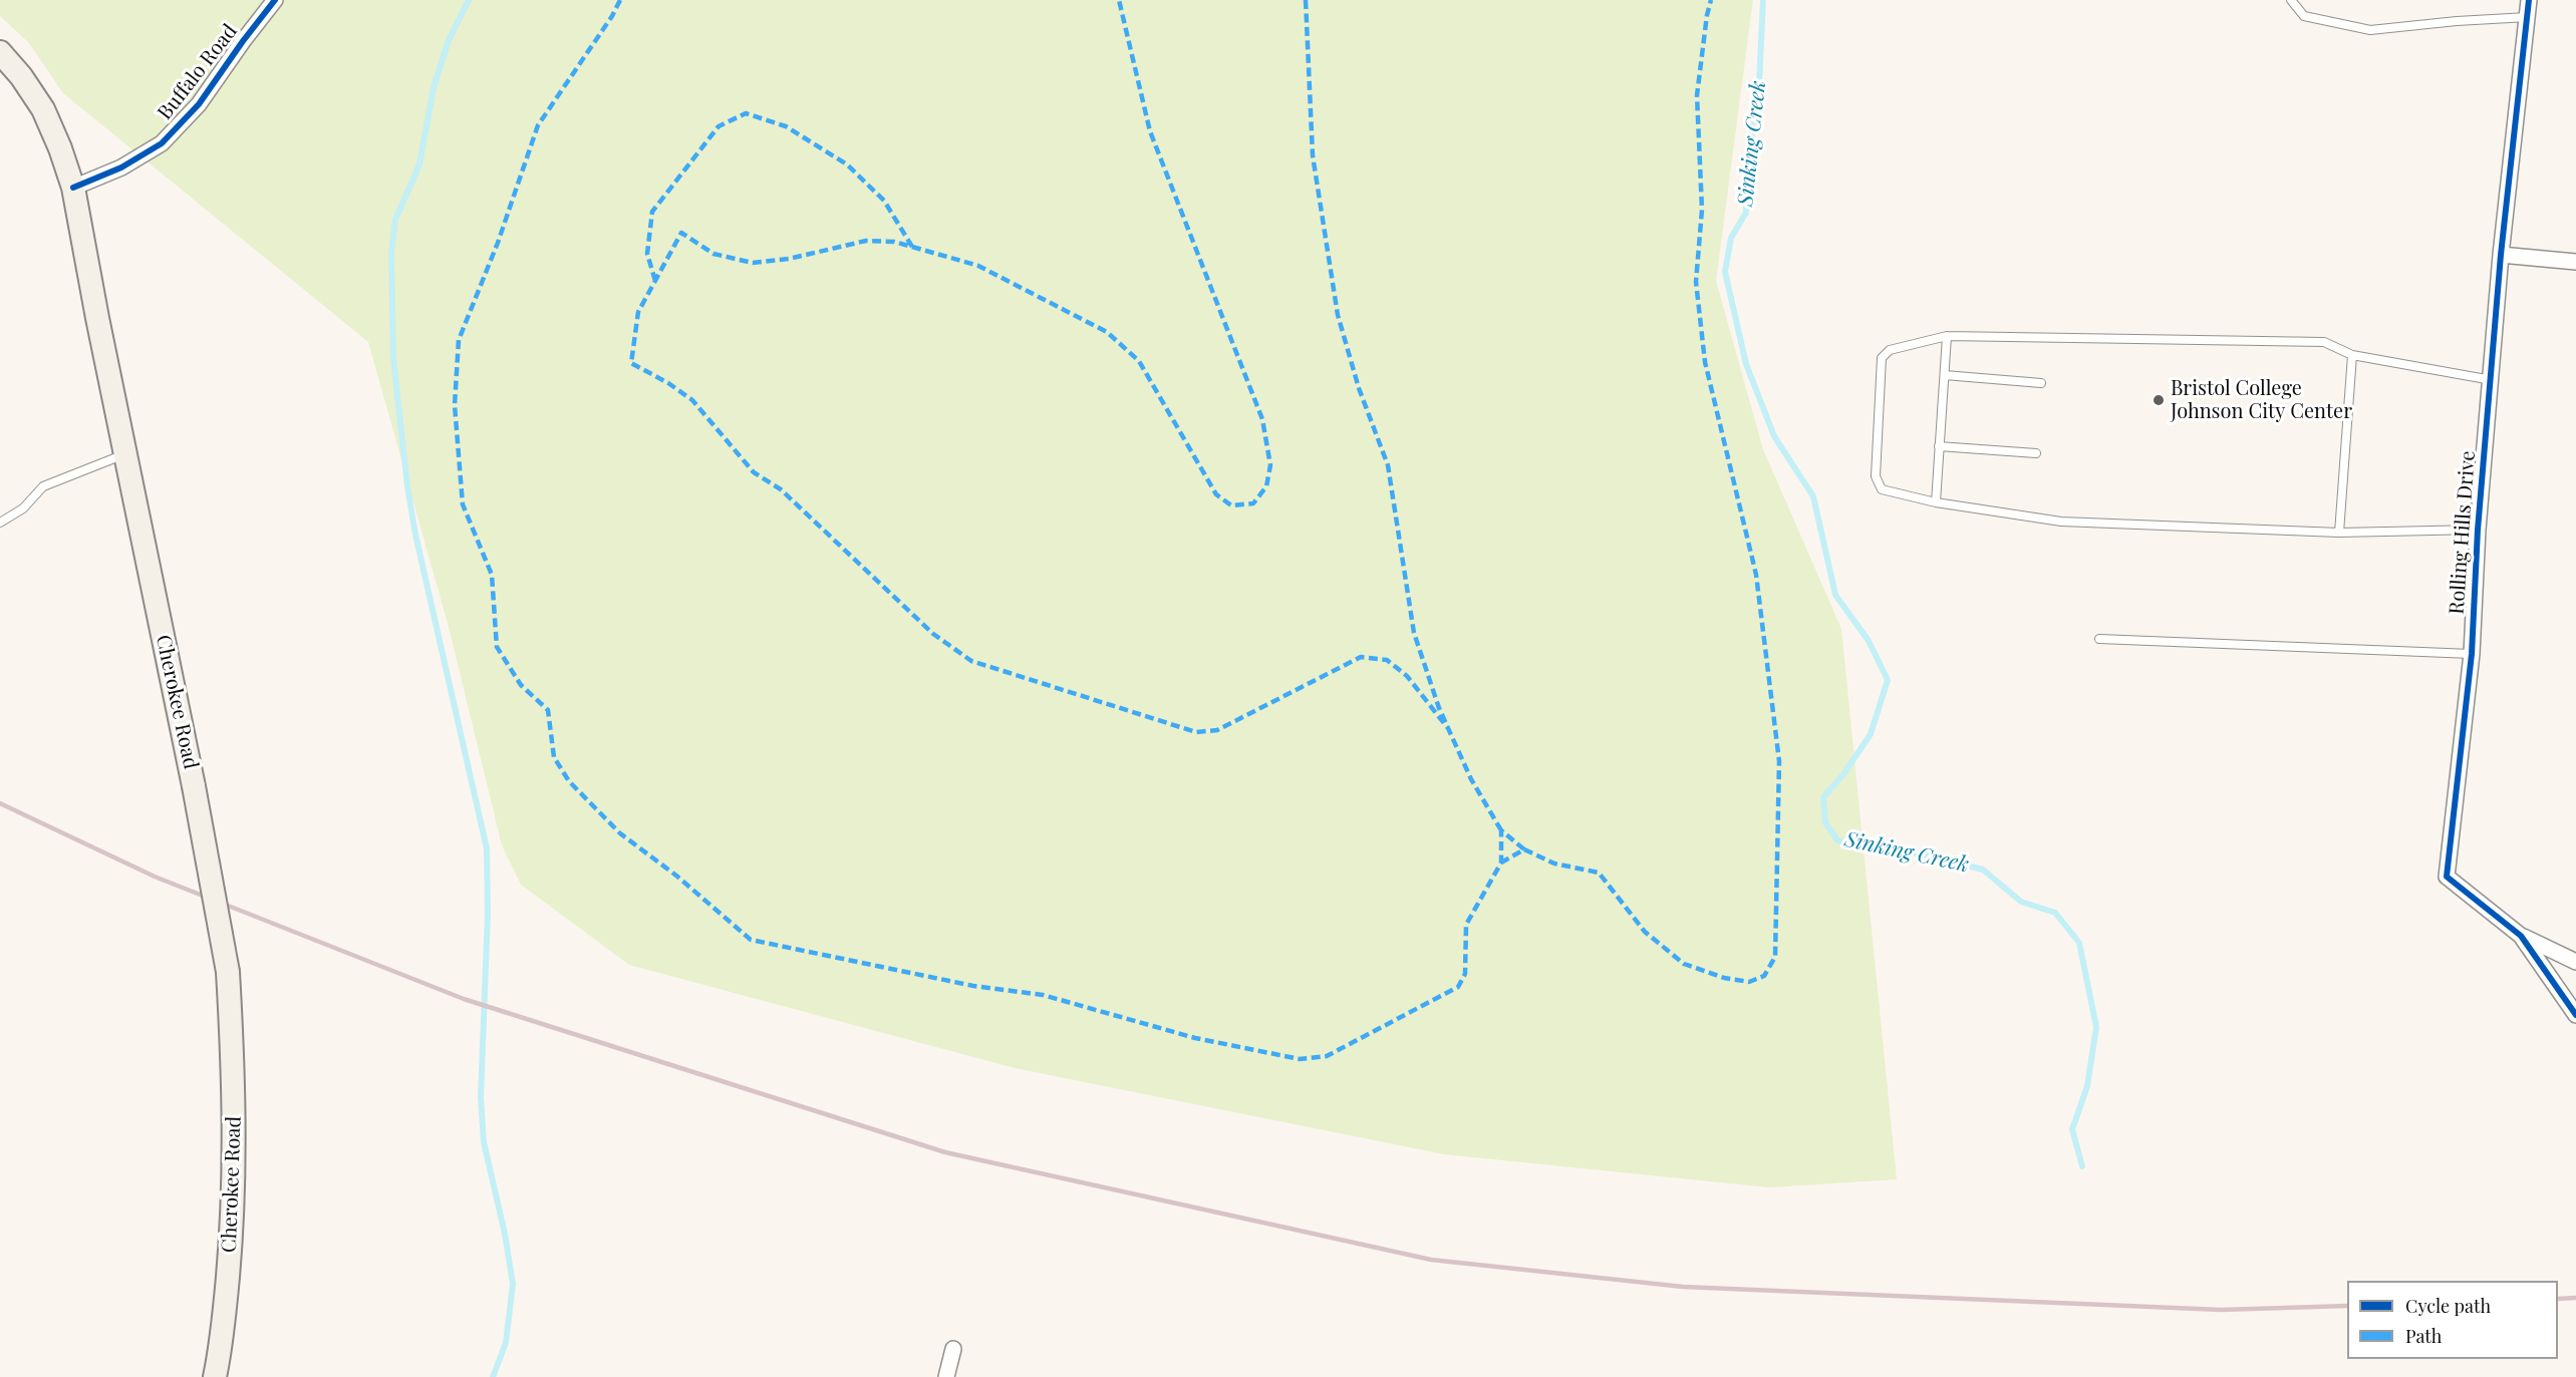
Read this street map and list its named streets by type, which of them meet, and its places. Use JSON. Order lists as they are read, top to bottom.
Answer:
{
  "streets": {
    "main road": ["Cherokee Road"],
    "street": ["Buffalo Road", "Rolling Hills Drive"]
  },
  "crossings": [
    ["Buffalo Road", "Cherokee Road"]
  ],
  "water": ["Sinking Creek"],
  "places": ["Bristol College Johnson City Center"],
  "legend": ["Cycle path", "Path"]
}
